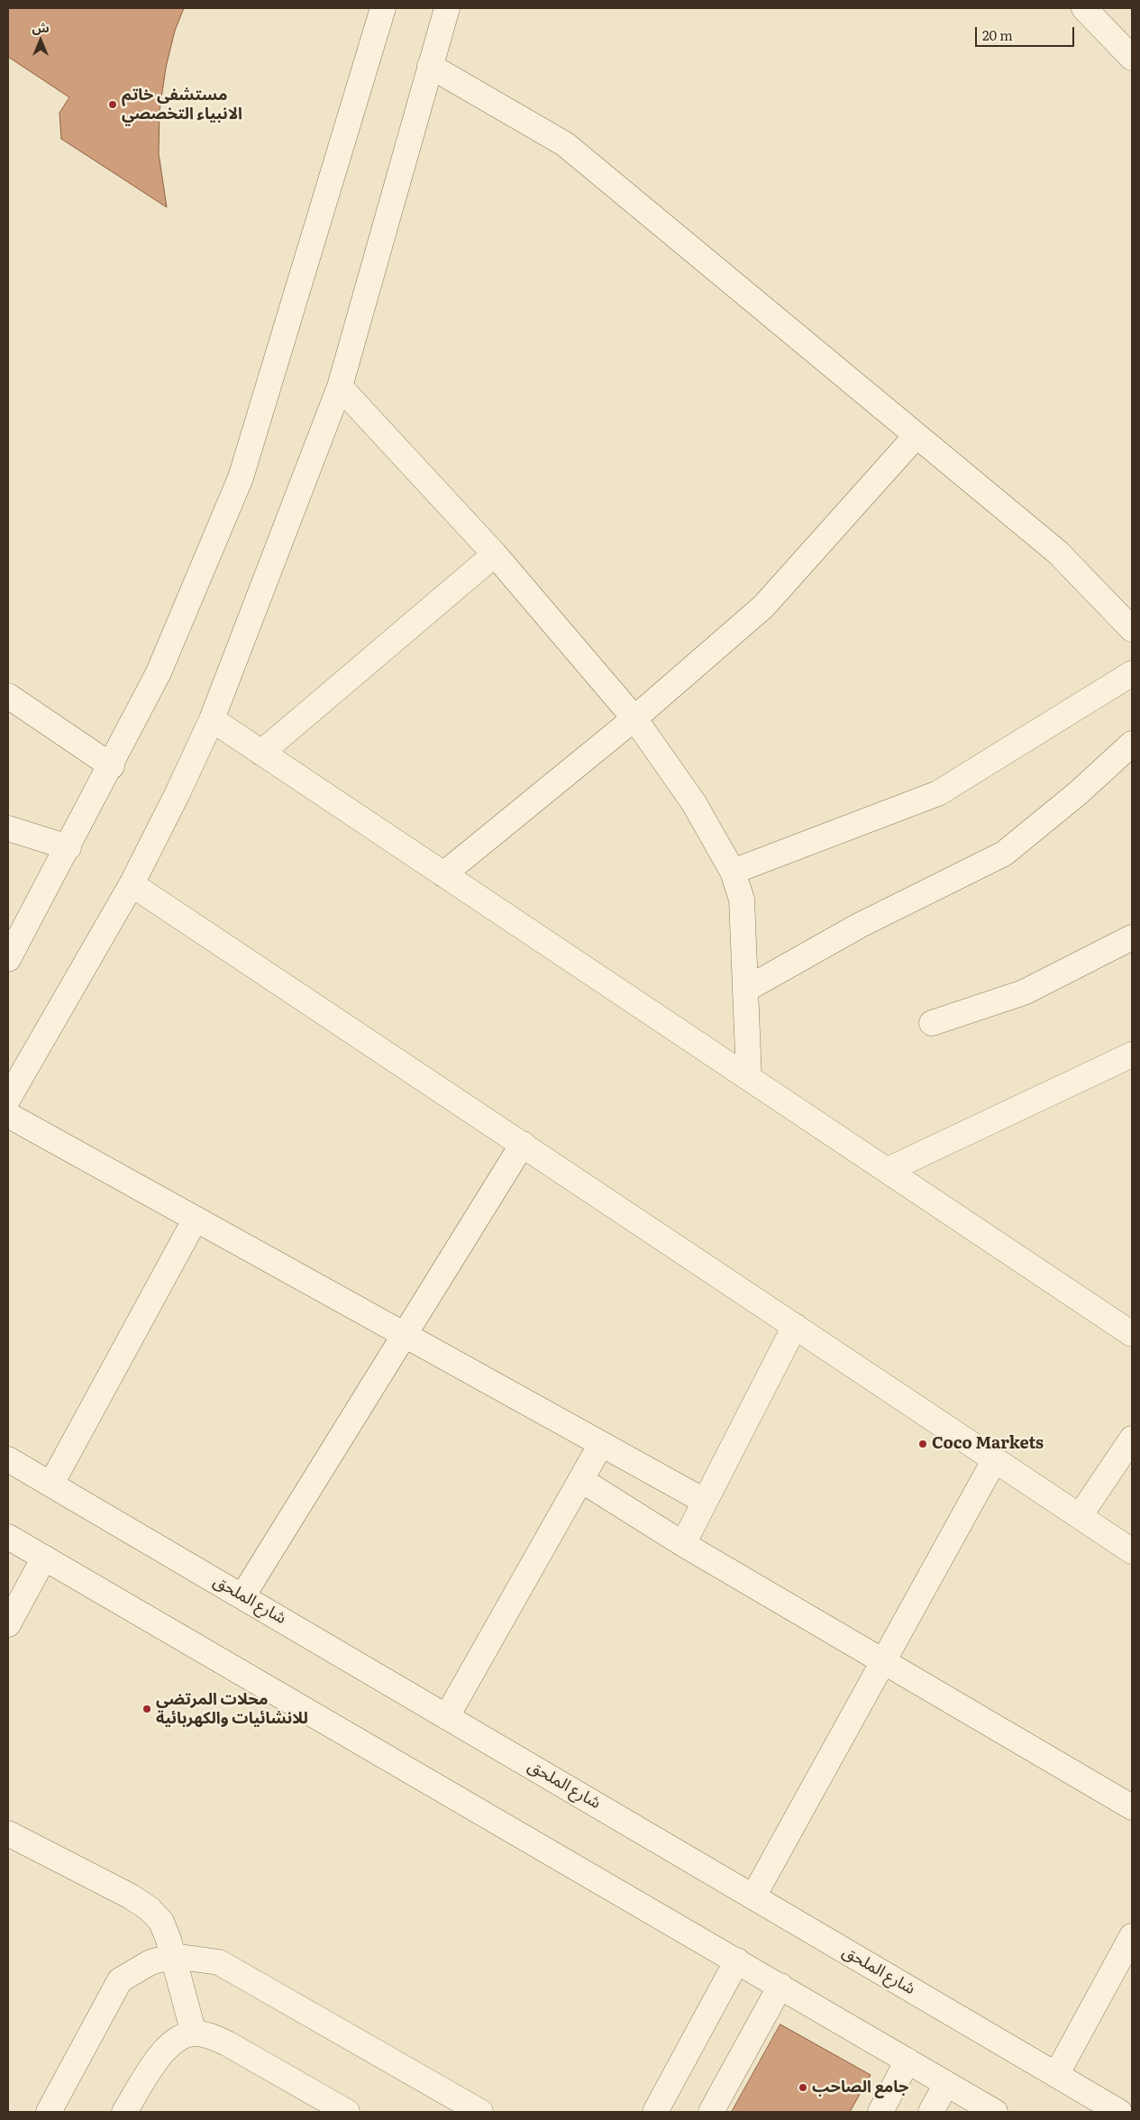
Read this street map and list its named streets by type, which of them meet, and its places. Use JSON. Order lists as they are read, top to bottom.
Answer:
{
  "streets": {
    "street": ["شارع الملحق"]
  },
  "places": [
    "مستشفى خاتم الانبياء التخصصي",
    "Coco Markets",
    "محلات المرتضى للانشائيات والكهربائية",
    "جامع الصاحب"
  ],
  "scale_bar": "20 m",
  "north": "top"
}
